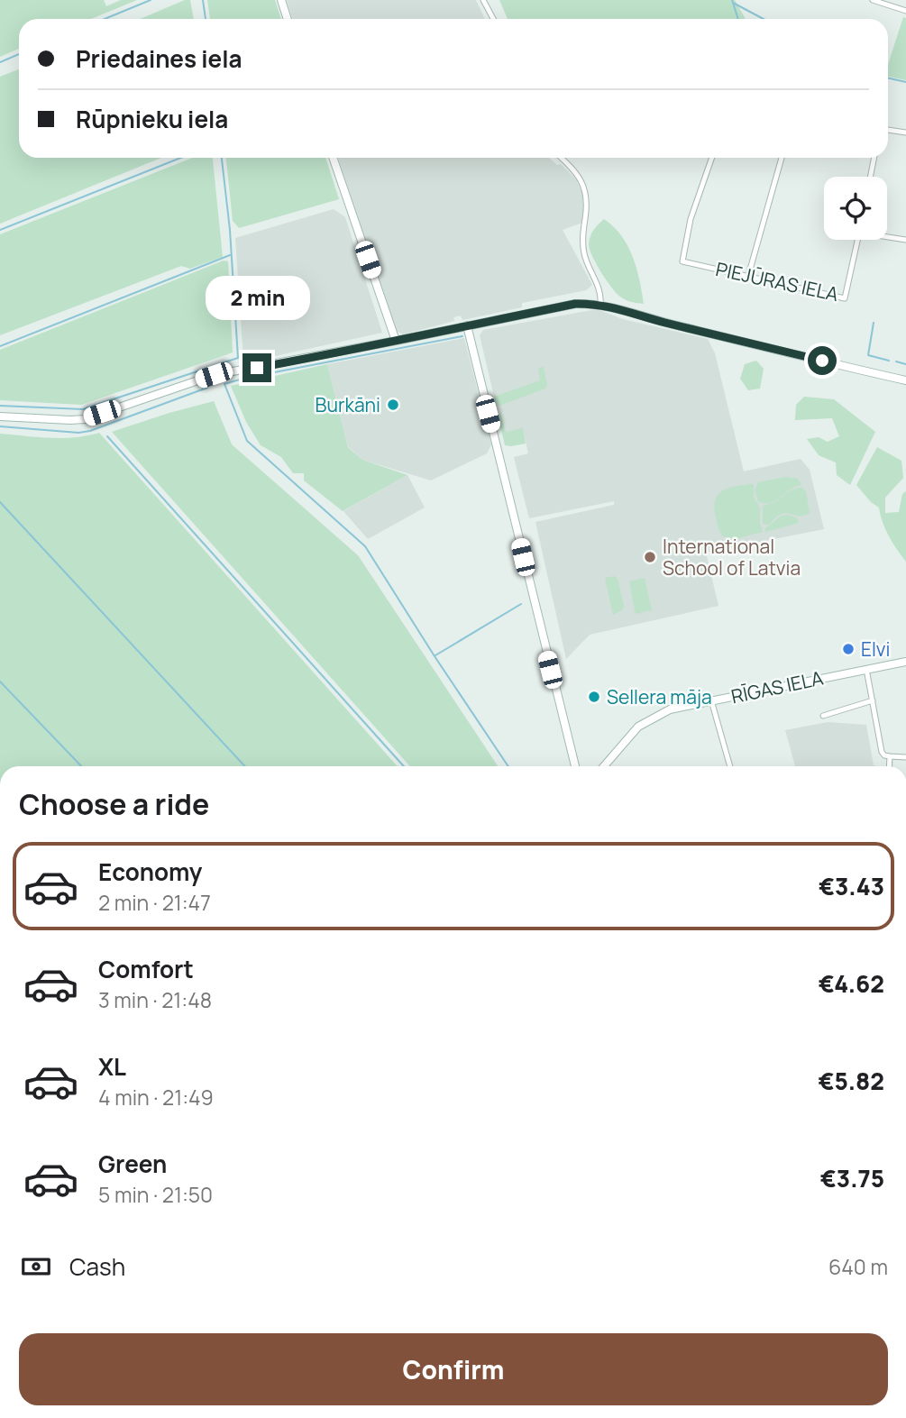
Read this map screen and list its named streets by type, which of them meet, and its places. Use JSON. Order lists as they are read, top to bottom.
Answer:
{
  "streets": {
    "street": ["PIEJŪRAS IELA", "RĪGAS IELA"]
  },
  "places": [
    "Burkāni",
    "International School of Latvia",
    "Elvi",
    "Sellera māja"
  ],
  "page": {
    "banner": ["Priedaines iela", "Rūpnieku iela"],
    "bubble": "2 min",
    "heading": "Choose a ride",
    "list": [
      {
        "name": "Economy",
        "note": "2 min · 21:47",
        "value": "€3.43"
      },
      {
        "name": "Comfort",
        "note": "3 min · 21:48",
        "value": "€4.62"
      },
      {
        "name": "XL",
        "note": "4 min · 21:49",
        "value": "€5.82"
      },
      {
        "name": "Green",
        "note": "5 min · 21:50",
        "value": "€3.75"
      }
    ],
    "pay": ["Cash", "640 m"],
    "buttons": "Confirm"
  }
}
